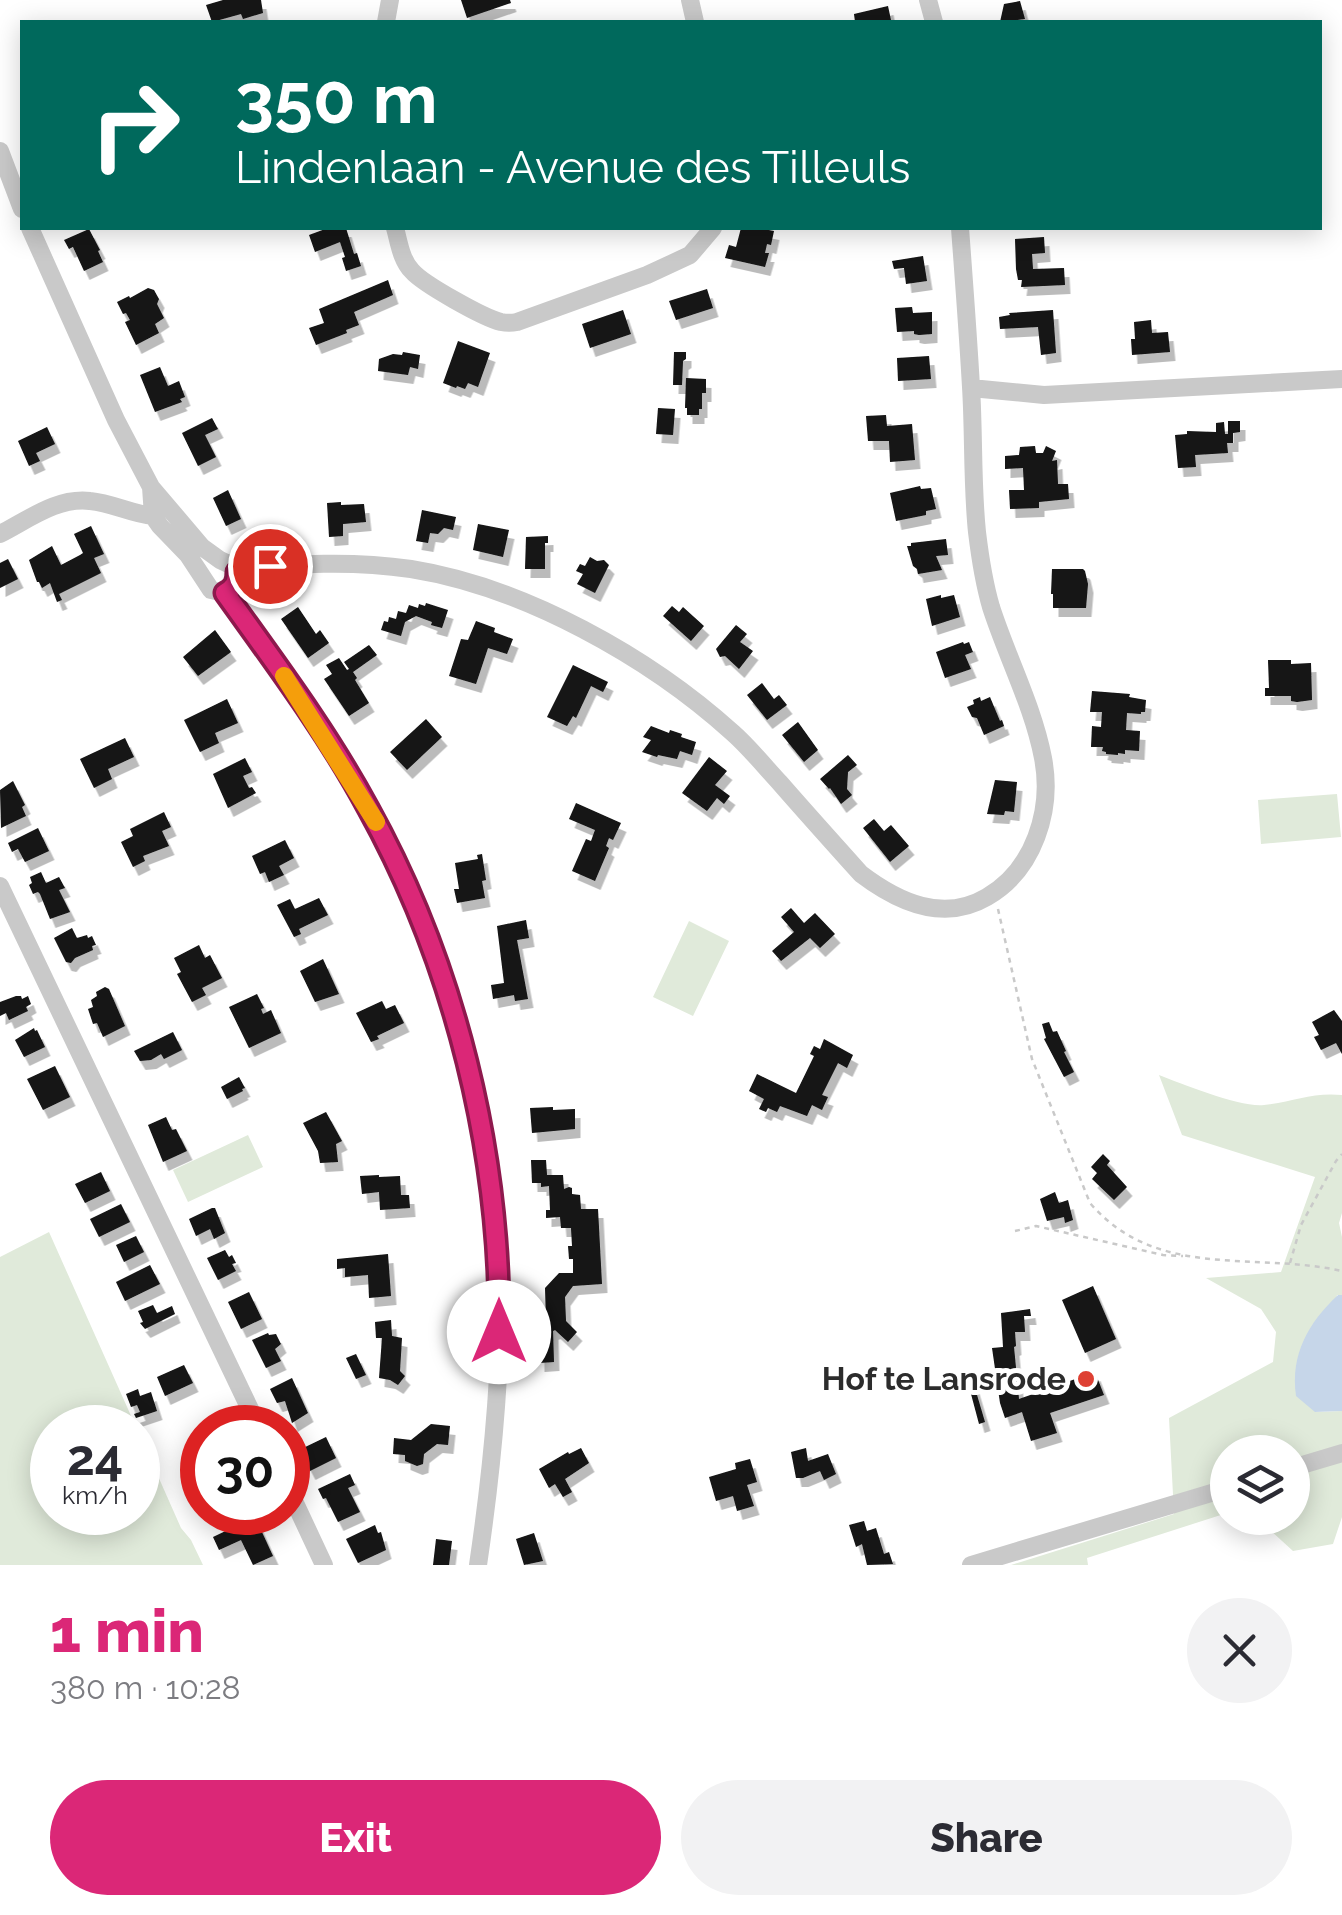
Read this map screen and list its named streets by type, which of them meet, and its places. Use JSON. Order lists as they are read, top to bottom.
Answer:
{
  "places": ["Hof te Lansrode"],
  "page": {
    "turn": ["350 m", "Lindenlaan - Avenue des Tilleuls"],
    "speed": "24 km/h",
    "limit": "30",
    "heading": ["1 min", "380 m · 10:28"],
    "buttons": ["Exit", "Share"]
  }
}
